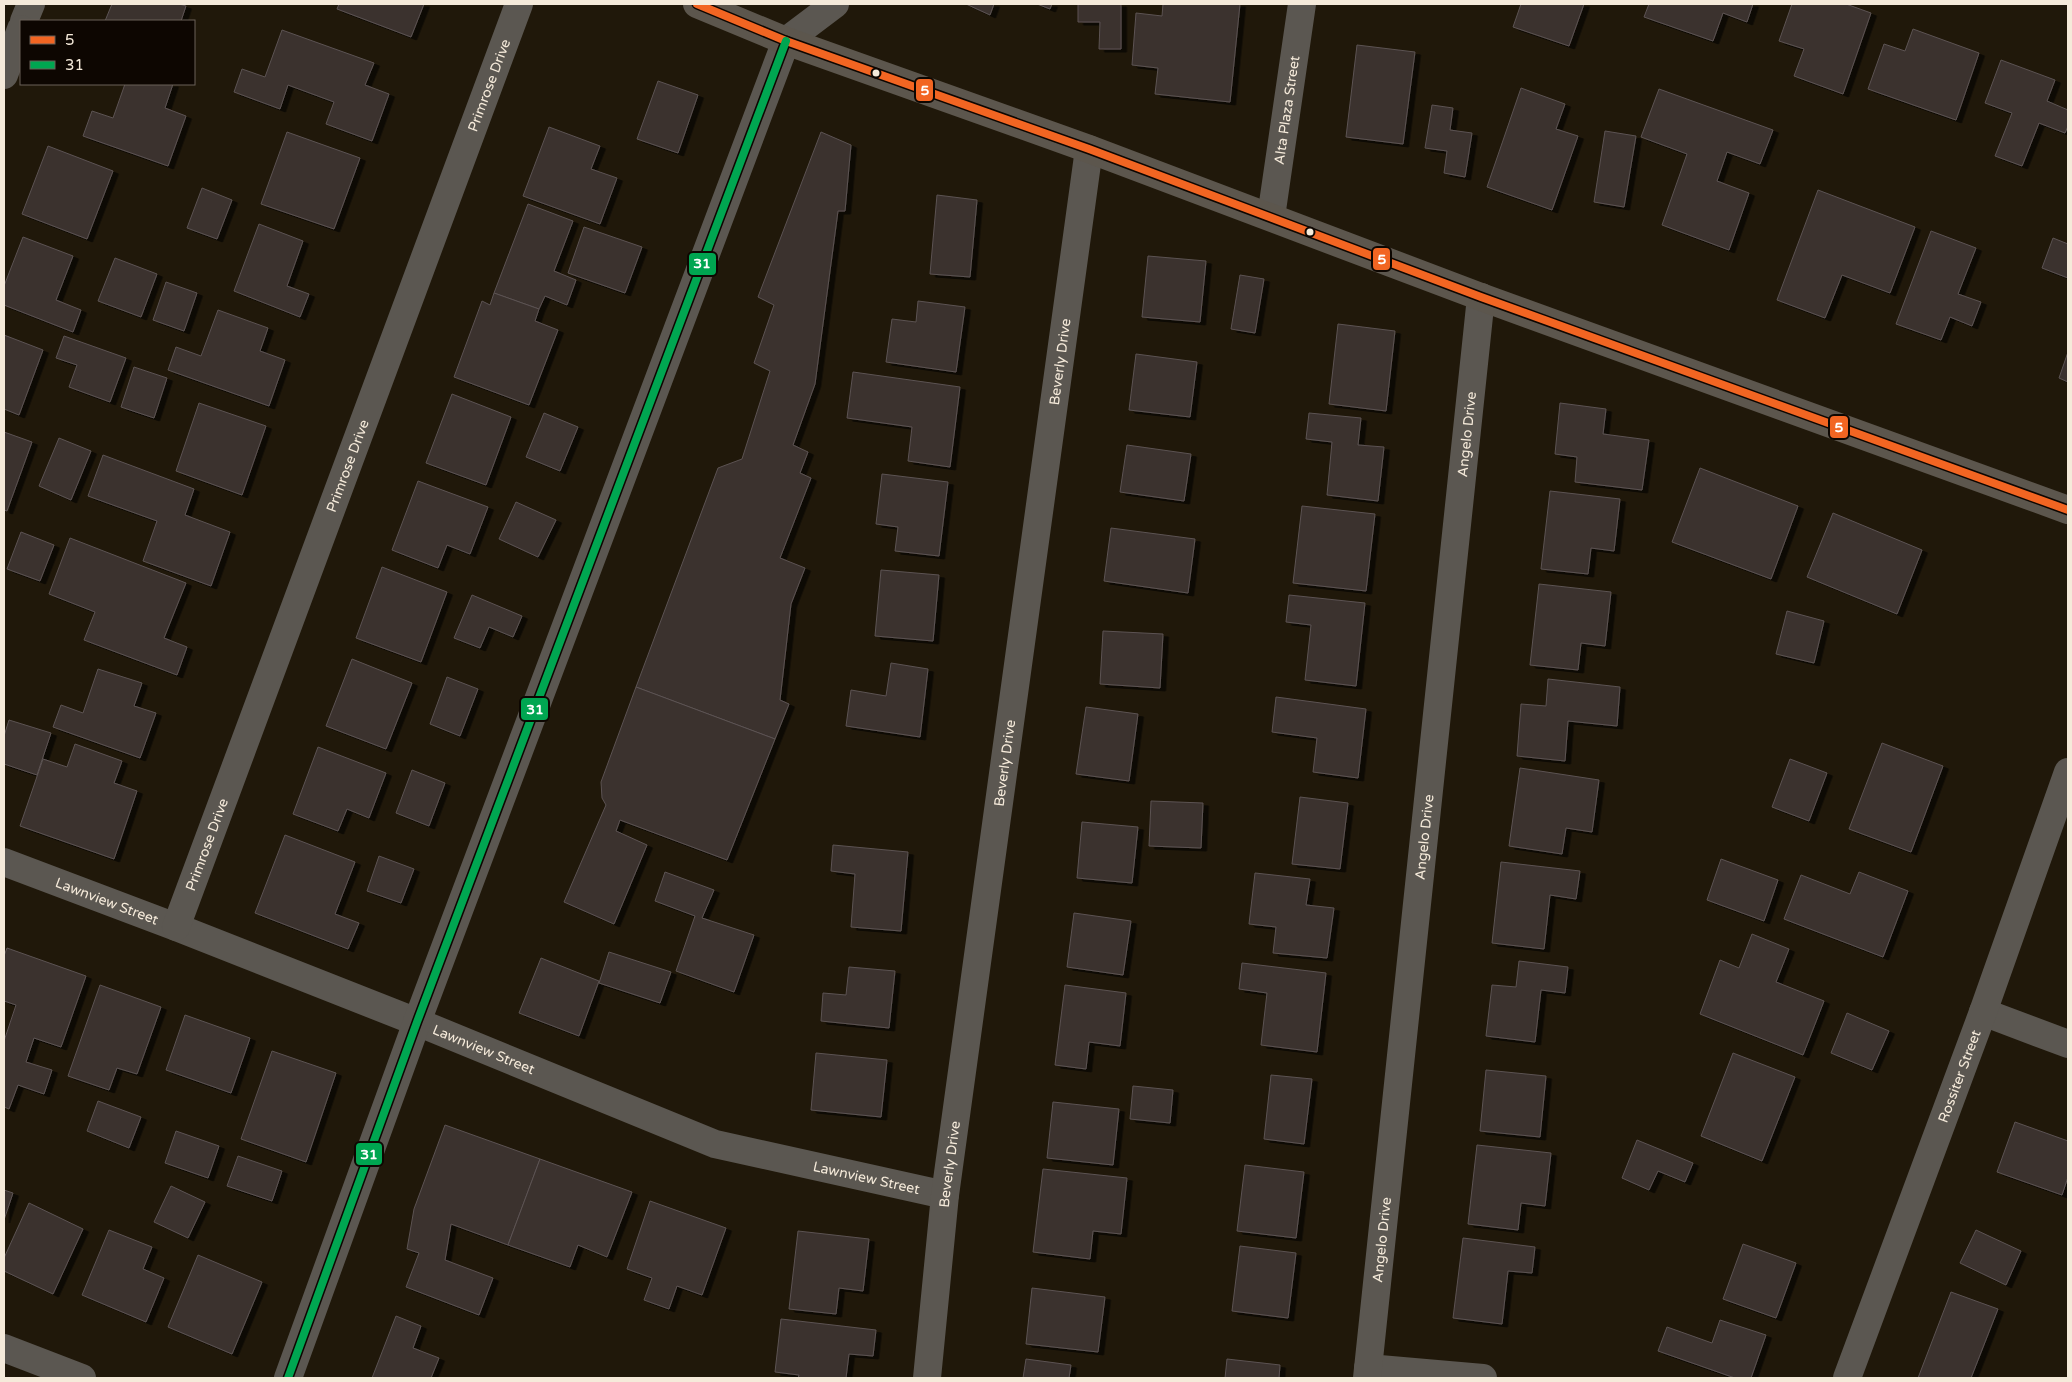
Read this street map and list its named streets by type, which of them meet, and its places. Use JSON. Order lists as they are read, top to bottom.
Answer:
{
  "streets": {
    "street": [
      "Primrose Drive",
      "Alta Plaza Street",
      "Beverly Drive",
      "Angelo Drive",
      "Lawnview Street",
      "Rossiter Street"
    ]
  },
  "crossings": [
    ["Primrose Drive", "Lawnview Street"],
    ["Beverly Drive", "Lawnview Street"]
  ],
  "lines": ["transit line 5", "transit line 31"],
  "legend": ["5", "31"]
}
